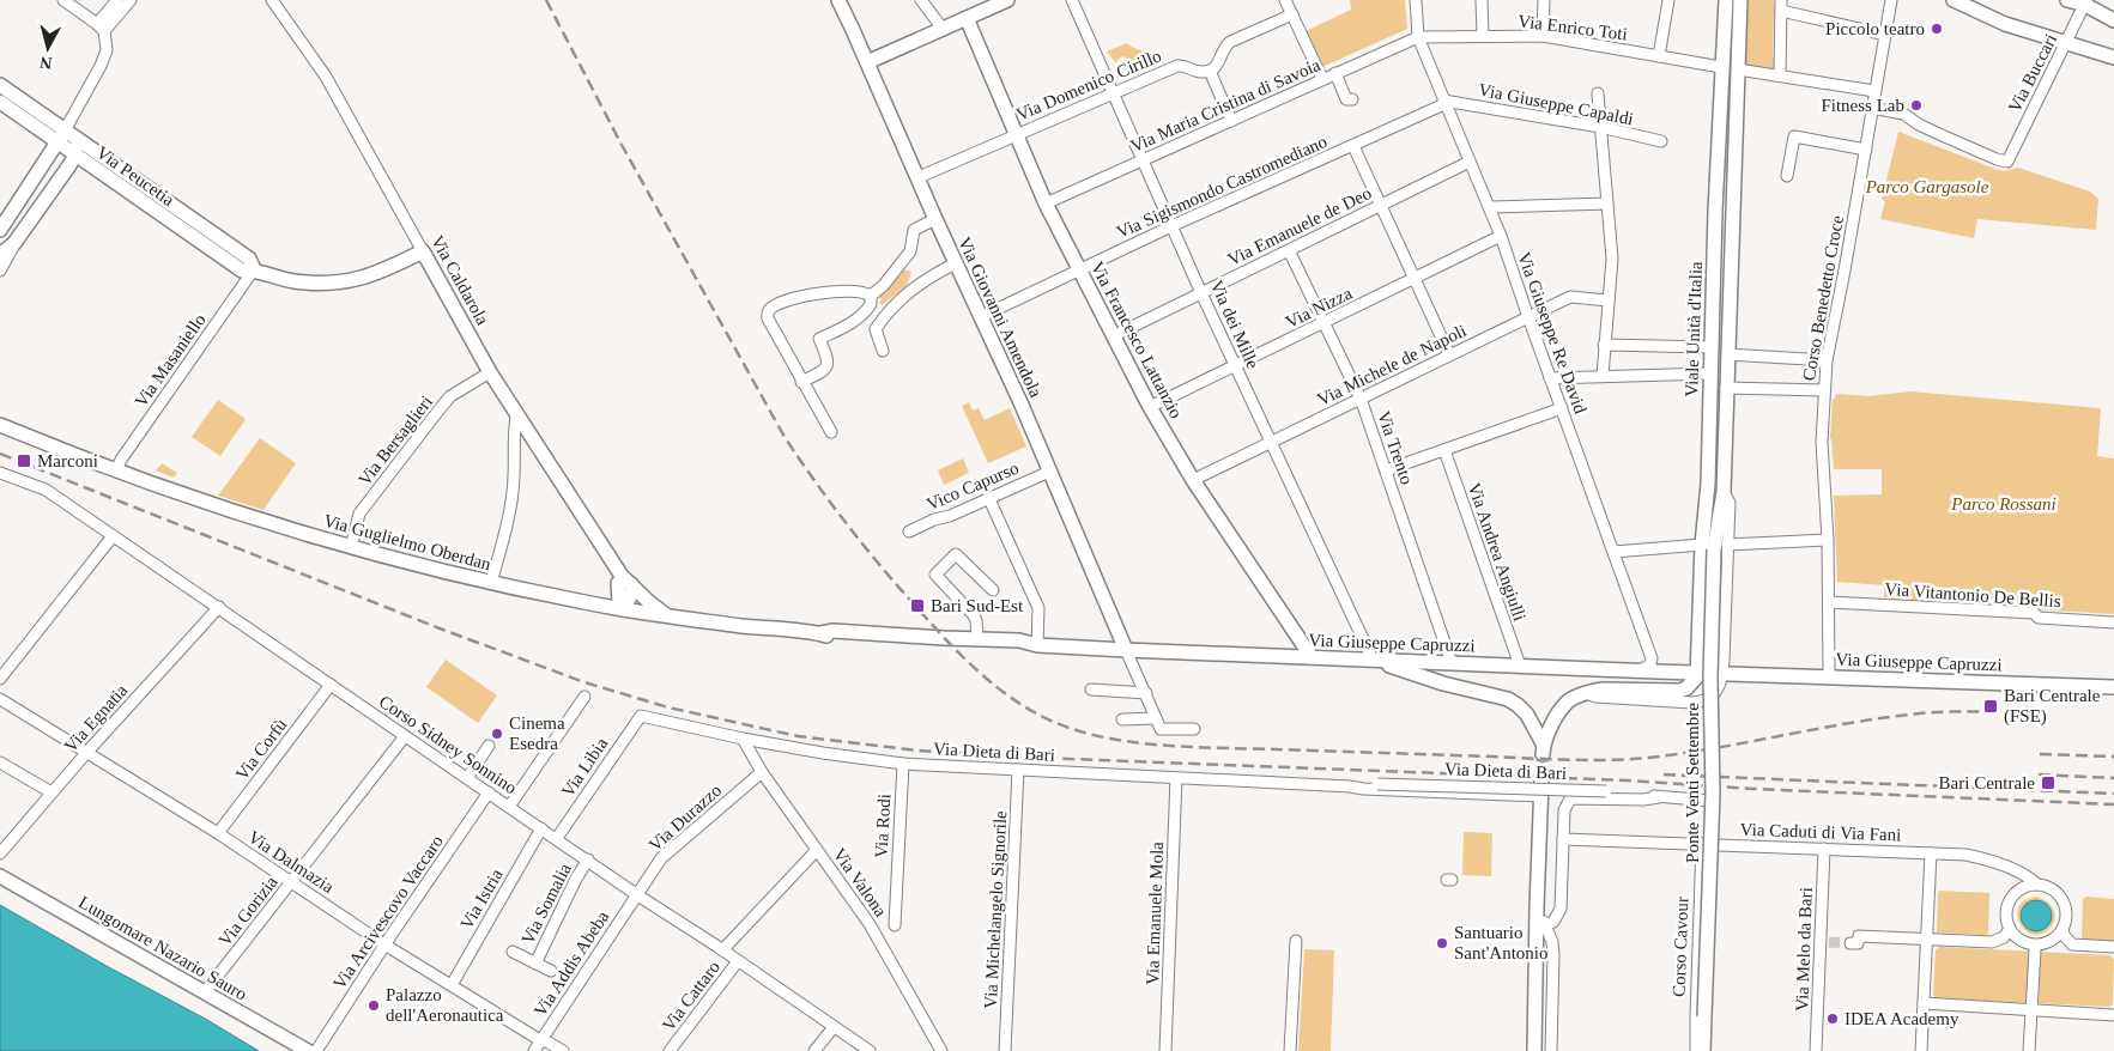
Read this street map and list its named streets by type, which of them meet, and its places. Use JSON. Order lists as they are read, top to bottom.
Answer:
{
  "streets": {
    "main road": [
      "Via Peucetia",
      "Via Caldarola",
      "Via Giovanni Amendola",
      "Viale Unità d'Italia",
      "Via Francesco Lattanzio",
      "Via Guglielmo Oberdan",
      "Via Giuseppe Capruzzi",
      "Ponte Venti Settembre",
      "Corso Cavour",
      "Lungomare Nazario Sauro"
    ],
    "street": [
      "Via Enrico Toti",
      "Via Buccari",
      "Via Domenico Cirillo",
      "Via Giuseppe Capaldi",
      "Via Maria Cristina di Savoia",
      "Via Sigismondo Castromediano",
      "Via Emanuele de Deo",
      "Corso Benedetto Croce",
      "Via Nizza",
      "Via dei Mille",
      "Via Giuseppe Re David",
      "Via Masaniello",
      "Via Michele de Napoli",
      "Via Bersaglieri",
      "Via Trento",
      "Vico Capurso",
      "Via Andrea Angiulli",
      "Via Vitantonio De Bellis",
      "Via Egnatia",
      "Corso Sidney Sonnino",
      "Via Corfù",
      "Via Dieta di Bari",
      "Via Libia",
      "Via Durazzo",
      "Via Rodi",
      "Via Caduti di Via Fani",
      "Via Dalmazia",
      "Via Valona",
      "Via Istria",
      "Via Somalia",
      "Via Michelangelo Signorile",
      "Via Gorizia",
      "Via Arcivescovo Vaccaro",
      "Via Emanuele Mola",
      "Via Melo da Bari",
      "Via Addis Abeba",
      "Via Cattaro"
    ]
  },
  "crossings": [
    ["Via Enrico Toti", "Via Maria Cristina di Savoia"],
    ["Via Enrico Toti", "Viale Unità d'Italia"],
    ["Via Enrico Toti", "Via Giuseppe Re David"],
    ["Via Buccari", "Corso Benedetto Croce"],
    ["Via Domenico Cirillo", "Via Giovanni Amendola"],
    ["Via Domenico Cirillo", "Via dei Mille"],
    ["Via Domenico Cirillo", "Via Francesco Lattanzio"],
    ["Via Giuseppe Capaldi", "Via Sigismondo Castromediano"],
    ["Via Giuseppe Capaldi", "Via Giuseppe Re David"],
    ["Via Maria Cristina di Savoia", "Via dei Mille"],
    ["Via Maria Cristina di Savoia", "Via Giuseppe Re David"],
    ["Via Maria Cristina di Savoia", "Via Francesco Lattanzio"],
    ["Via Peucetia", "Via Caldarola"],
    ["Via Peucetia", "Via Masaniello"],
    ["Via Sigismondo Castromediano", "Via Giovanni Amendola"],
    ["Via Sigismondo Castromediano", "Via dei Mille"],
    ["Via Sigismondo Castromediano", "Via Giuseppe Re David"],
    ["Via Sigismondo Castromediano", "Via Francesco Lattanzio"],
    ["Via Emanuele de Deo", "Via dei Mille"],
    ["Via Emanuele de Deo", "Via Giuseppe Re David"],
    ["Via Emanuele de Deo", "Via Francesco Lattanzio"],
    ["Via Emanuele de Deo", "Via Trento"],
    ["Via Caldarola", "Via Bersaglieri"],
    ["Corso Benedetto Croce", "Via Vitantonio De Bellis"],
    ["Corso Benedetto Croce", "Via Giuseppe Capruzzi"],
    ["Via Nizza", "Via dei Mille"],
    ["Via Nizza", "Via Giuseppe Re David"],
    ["Via Nizza", "Via Francesco Lattanzio"],
    ["Via Nizza", "Via Trento"],
    ["Via Giovanni Amendola", "Vico Capurso"],
    ["Via Giovanni Amendola", "Via Guglielmo Oberdan"],
    ["Via Giovanni Amendola", "Via Giuseppe Capruzzi"],
    ["Via dei Mille", "Via Michele de Napoli"],
    ["Via dei Mille", "Via Giuseppe Capruzzi"],
    ["Viale Unità d'Italia", "Via Giuseppe Capruzzi"],
    ["Viale Unità d'Italia", "Ponte Venti Settembre"],
    ["Via Giuseppe Re David", "Via Michele de Napoli"],
    ["Via Giuseppe Re David", "Via Giuseppe Capruzzi"],
    ["Via Francesco Lattanzio", "Via Michele de Napoli"],
    ["Via Francesco Lattanzio", "Via Giuseppe Capruzzi"],
    ["Via Masaniello", "Via Guglielmo Oberdan"],
    ["Via Michele de Napoli", "Via Trento"],
    ["Via Bersaglieri", "Via Guglielmo Oberdan"],
    ["Via Trento", "Via Giuseppe Capruzzi"],
    ["Via Guglielmo Oberdan", "Via Giuseppe Capruzzi"],
    ["Via Andrea Angiulli", "Via Giuseppe Capruzzi"],
    ["Via Egnatia", "Corso Sidney Sonnino"],
    ["Via Egnatia", "Via Dalmazia"],
    ["Corso Sidney Sonnino", "Via Corfù"],
    ["Corso Sidney Sonnino", "Via Libia"],
    ["Corso Sidney Sonnino", "Via Durazzo"],
    ["Corso Sidney Sonnino", "Via Istria"],
    ["Corso Sidney Sonnino", "Via Somalia"],
    ["Corso Sidney Sonnino", "Via Gorizia"],
    ["Corso Sidney Sonnino", "Via Arcivescovo Vaccaro"],
    ["Corso Sidney Sonnino", "Via Addis Abeba"],
    ["Corso Sidney Sonnino", "Via Cattaro"],
    ["Via Corfù", "Via Dalmazia"],
    ["Via Dieta di Bari", "Via Libia"],
    ["Via Dieta di Bari", "Via Rodi"],
    ["Via Dieta di Bari", "Via Caduti di Via Fani"],
    ["Via Dieta di Bari", "Via Valona"],
    ["Via Dieta di Bari", "Via Michelangelo Signorile"],
    ["Via Dieta di Bari", "Via Emanuele Mola"],
    ["Via Dieta di Bari", "Corso Cavour"],
    ["Ponte Venti Settembre", "Corso Cavour"],
    ["Via Durazzo", "Via Valona"],
    ["Via Durazzo", "Via Addis Abeba"],
    ["Via Caduti di Via Fani", "Corso Cavour"],
    ["Via Caduti di Via Fani", "Via Melo da Bari"],
    ["Via Dalmazia", "Via Istria"],
    ["Via Dalmazia", "Via Gorizia"],
    ["Via Dalmazia", "Via Arcivescovo Vaccaro"],
    ["Via Dalmazia", "Via Addis Abeba"],
    ["Via Gorizia", "Lungomare Nazario Sauro"]
  ],
  "parks": ["Parco Gargasole", "Parco Rossani"],
  "places": {
    "other": [
      "Piccolo teatro",
      "Fitness Lab",
      "Cinema Esedra",
      "Santuario Sant'Antonio",
      "Palazzo dell'Aeronautica",
      "IDEA Academy"
    ],
    "transit": [
      "Marconi",
      "Bari Sud-Est",
      "Bari Centrale (FSE)",
      "Bari Centrale"
    ]
  },
  "north": "bottom"
}
